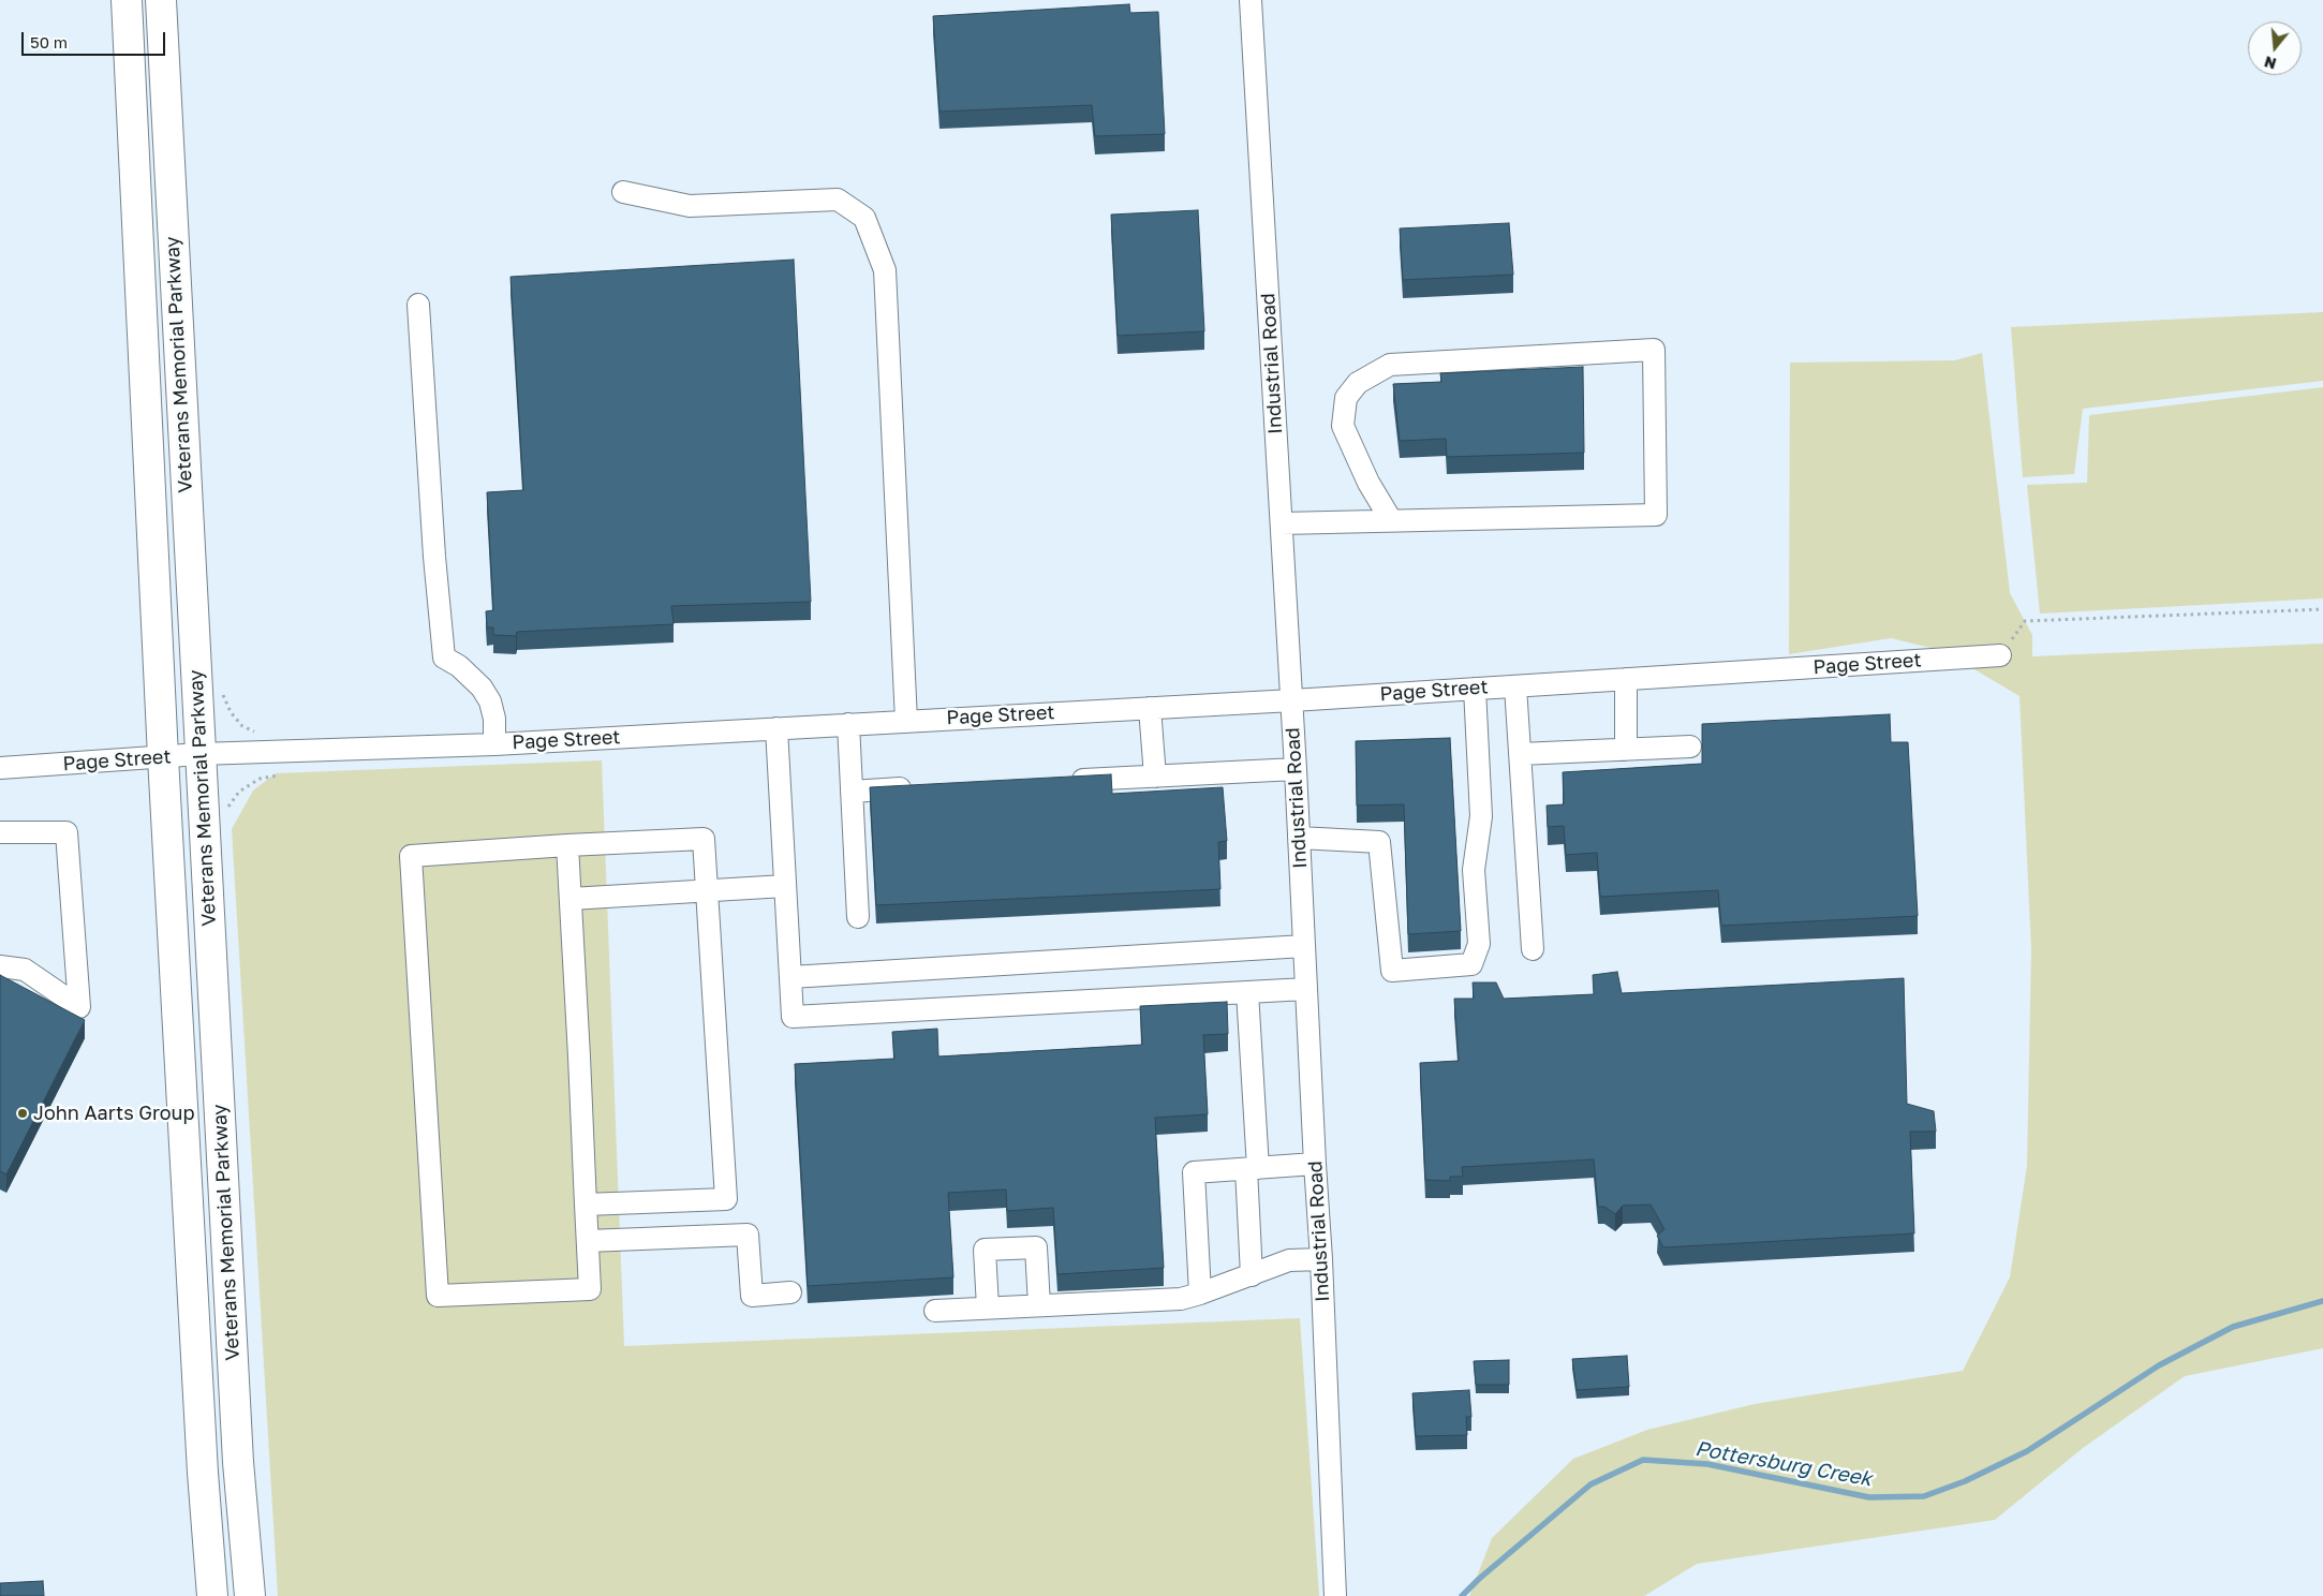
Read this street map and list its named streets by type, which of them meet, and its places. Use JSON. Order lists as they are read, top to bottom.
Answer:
{
  "streets": {
    "highway": ["Veterans Memorial Parkway"],
    "street": ["Industrial Road", "Page Street"]
  },
  "crossings": [
    ["Industrial Road", "Page Street"],
    ["Veterans Memorial Parkway", "Page Street"]
  ],
  "water": ["Pottersburg Creek"],
  "places": ["John Aarts Group"],
  "scale_bar": "50 m",
  "north": "bottom"
}
